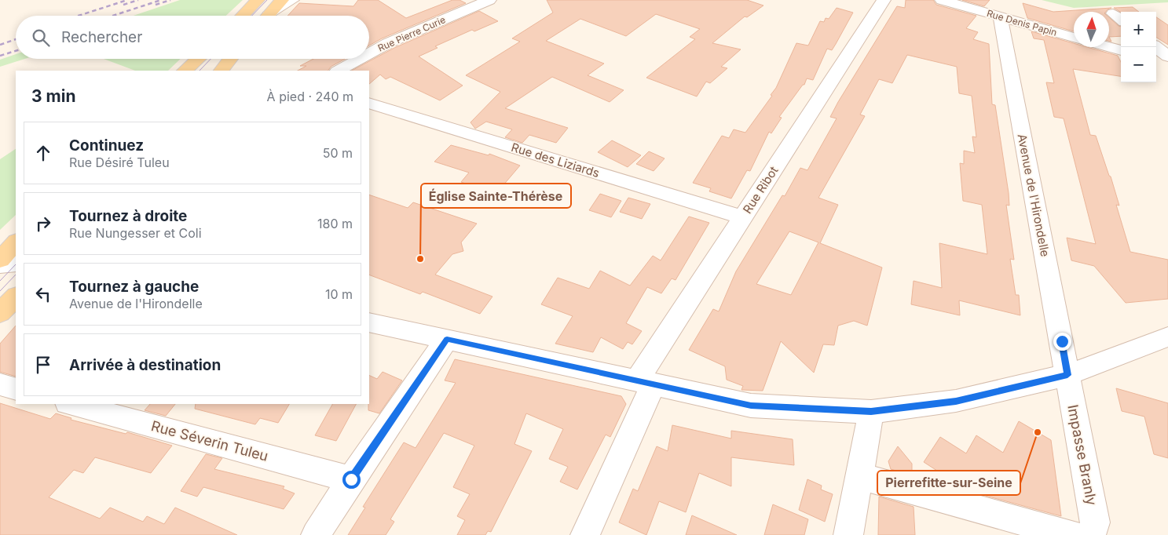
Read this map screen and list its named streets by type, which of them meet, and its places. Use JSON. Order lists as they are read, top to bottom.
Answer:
{
  "streets": {
    "street": [
      "Rue Denis Papin",
      "Rue Pierre Curie",
      "Rue des Liziards",
      "Rue Ribot",
      "Avenue de l'Hirondelle",
      "Rue Séverin Tuleu",
      "Impasse Branly"
    ]
  },
  "crossings": [
    ["Rue Denis Papin", "Avenue de l'Hirondelle"],
    ["Rue des Liziards", "Rue Ribot"],
    ["Avenue de l'Hirondelle", "Impasse Branly"]
  ],
  "places": ["Église Sainte-Thérèse", "Pierrefitte-sur-Seine"],
  "north": "top",
  "page": {
    "map_buttons": ["+", "−"],
    "search": "Rechercher",
    "heading": ["3 min", "À pied · 240 m"],
    "list": [
      ["Continuez", "Rue Désiré Tuleu", "50 m"],
      ["Tournez à droite", "Rue Nungesser et Coli", "180 m"],
      ["Tournez à gauche", "Avenue de l'Hirondelle", "10 m"],
      "Arrivée à destination"
    ]
  }
}
